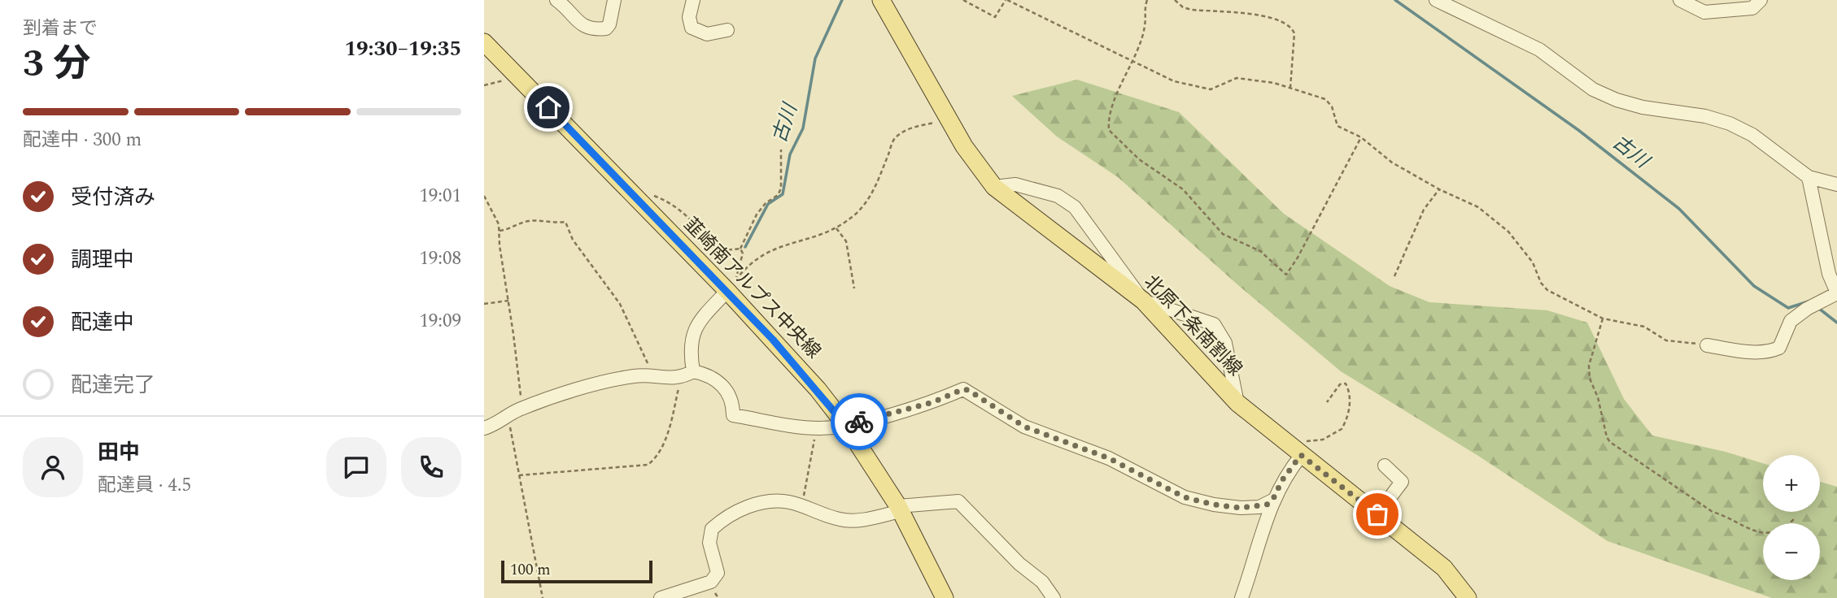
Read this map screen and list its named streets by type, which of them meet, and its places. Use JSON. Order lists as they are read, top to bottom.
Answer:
{
  "streets": {
    "main road": ["韮崎南アルプス中央線", "北原下条南割線"]
  },
  "water": ["古川"],
  "scale_bar": "100 m",
  "page": {
    "heading": ["3 分", "到着まで", "19:30–19:35"],
    "panel": ["田中", "配達員 · 4.5"],
    "bar": "配達中 · 300 m",
    "list": [
      ["受付済み", "19:01"],
      ["調理中", "19:08"],
      ["配達中", "19:09"],
      "配達完了"
    ],
    "map_buttons": ["+", "−"],
    "scale": "100 m"
  }
}
